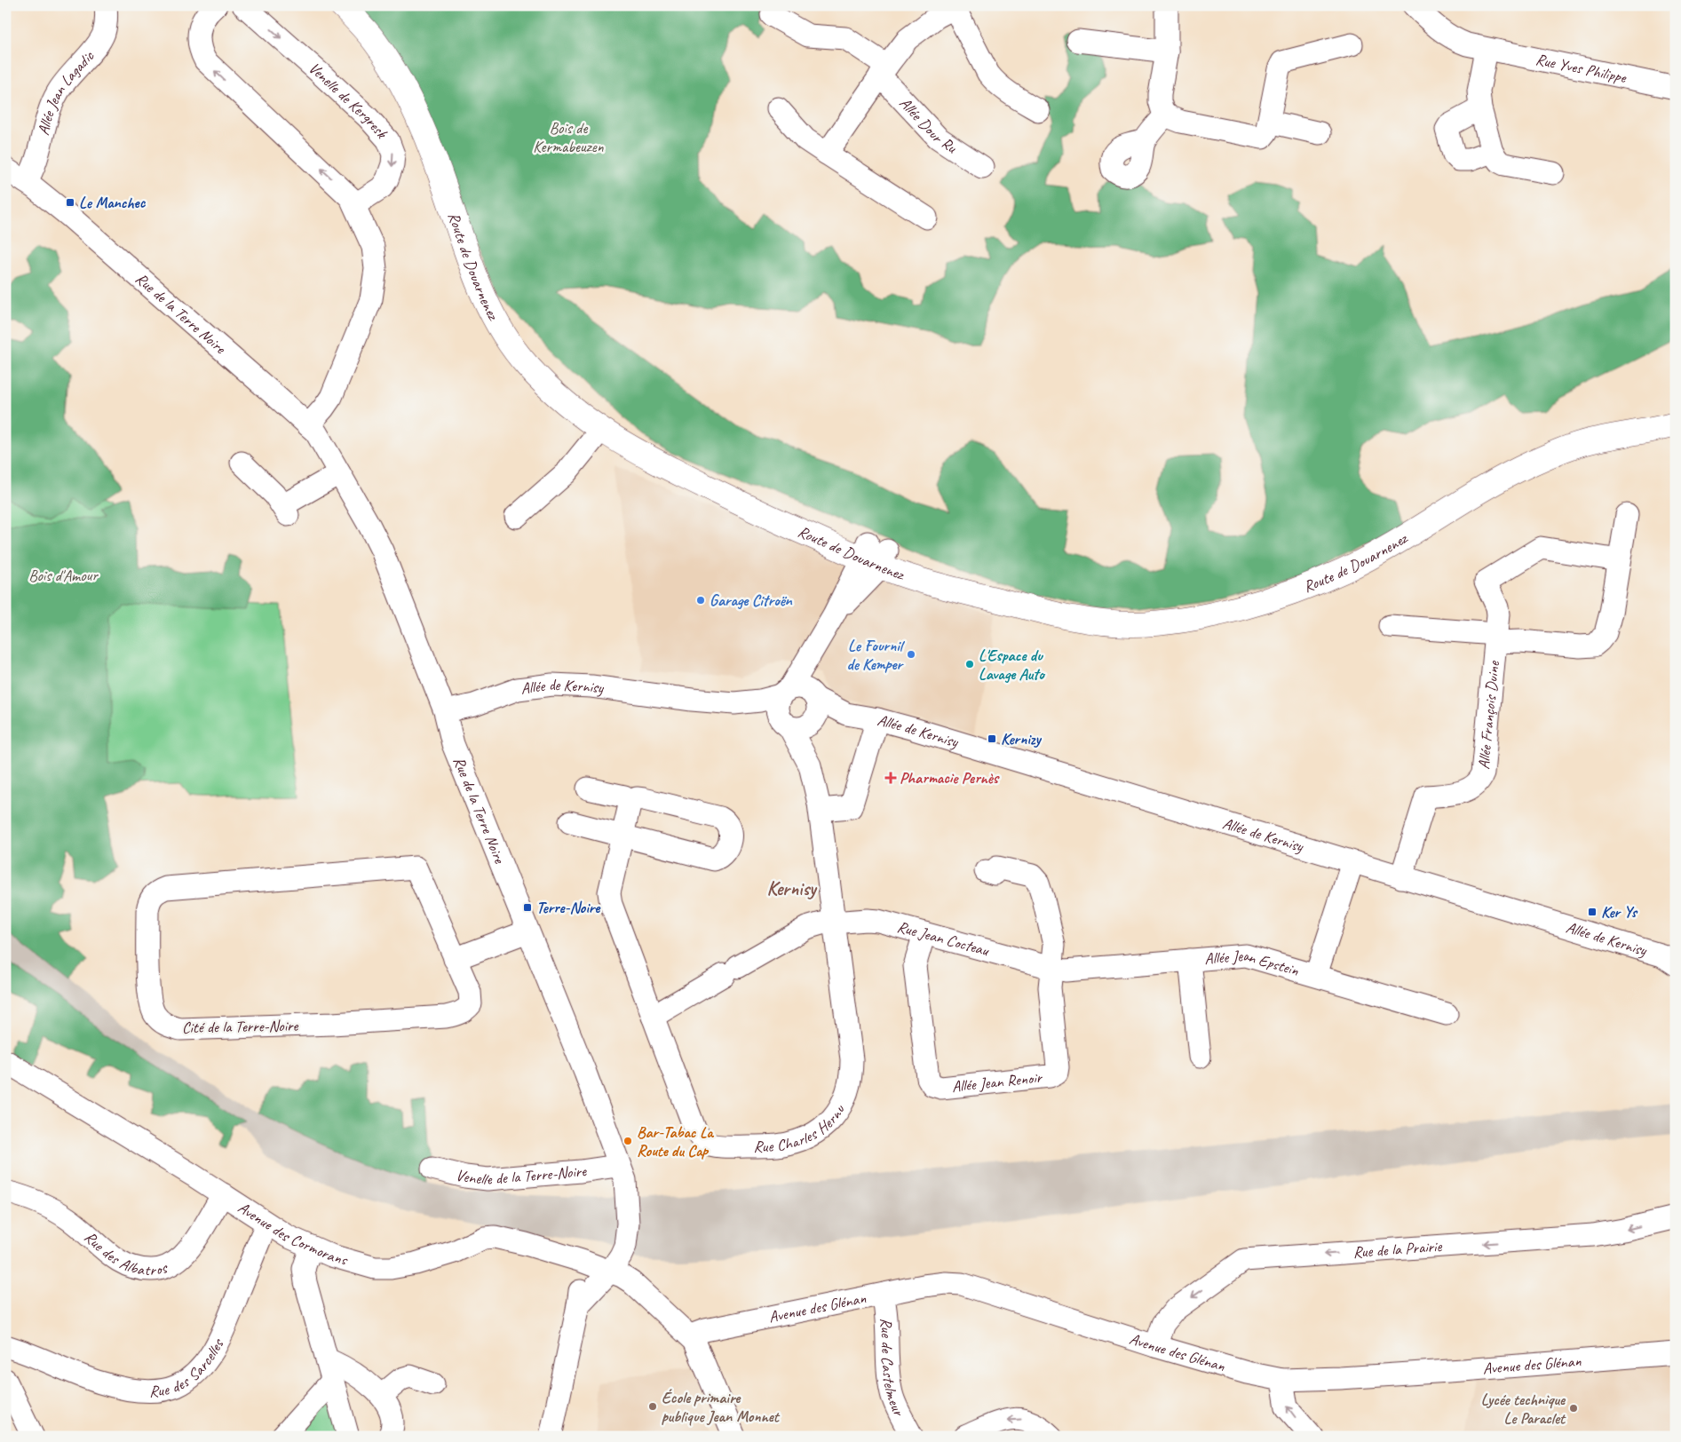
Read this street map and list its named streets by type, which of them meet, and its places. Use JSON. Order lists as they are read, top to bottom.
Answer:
{
  "streets": {
    "main road": ["Route de Douarnenez"],
    "street": [
      "Rue Yves Philippe",
      "Allée Jean Lagadic",
      "Venelle de Kergresk",
      "Allée Dour Ru",
      "Rue de la Terre Noire",
      "Allée de Kernisy",
      "Allée François Duine",
      "Rue Jean Cocteau",
      "Allée Jean Epstein",
      "Cité de la Terre-Noire",
      "Allée Jean Renoir",
      "Rue Charles Hernu",
      "Venelle de la Terre-Noire",
      "Avenue des Cormorans",
      "Rue des Albatros",
      "Rue de la Prairie",
      "Avenue des Glénan",
      "Rue des Sarcelles",
      "Rue de Castelmeur"
    ]
  },
  "crossings": [
    ["Allée Jean Lagadic", "Rue de la Terre Noire"],
    ["Rue de la Terre Noire", "Allée de Kernisy"],
    ["Rue de la Terre Noire", "Venelle de la Terre-Noire"],
    ["Rue de la Terre Noire", "Avenue des Cormorans"],
    ["Allée de Kernisy", "Allée François Duine"],
    ["Allée de Kernisy", "Rue Charles Hernu"],
    ["Rue Jean Cocteau", "Allée Jean Epstein"],
    ["Rue Jean Cocteau", "Allée Jean Renoir"],
    ["Rue Jean Cocteau", "Rue Charles Hernu"],
    ["Allée Jean Epstein", "Allée Jean Renoir"],
    ["Avenue des Cormorans", "Rue des Albatros"],
    ["Avenue des Cormorans", "Avenue des Glénan"],
    ["Avenue des Cormorans", "Rue des Sarcelles"],
    ["Rue de la Prairie", "Avenue des Glénan"],
    ["Avenue des Glénan", "Rue de Castelmeur"]
  ],
  "one_way": ["Venelle de Kergresk", "Rue de la Prairie"],
  "districts": ["Kernisy"],
  "parks": ["Bois de Kermabeuzen", "Bois d'Amour"],
  "places": {
    "transit": [
      "Le Manchec",
      "Kernizy",
      "Terre-Noire",
      "Ker Ys"
    ],
    "other": [
      "Garage Citroën",
      "Le Fournil de Kemper",
      "L'Espace du Lavage Auto",
      "Bar-Tabac La Route du Cap",
      "École primaire publique Jean Monnet",
      "Lycée technique Le Paraclet"
    ],
    "health": ["Pharmacie Pernès"]
  }
}
